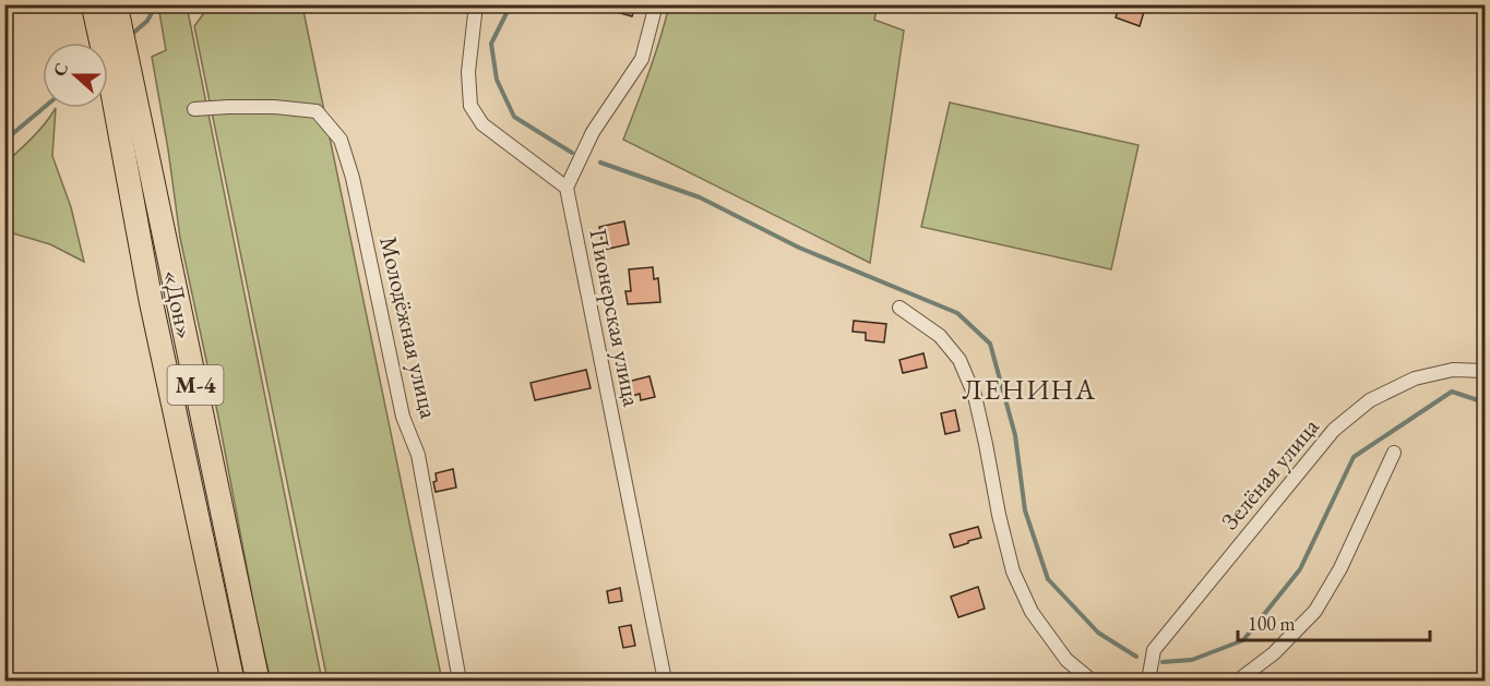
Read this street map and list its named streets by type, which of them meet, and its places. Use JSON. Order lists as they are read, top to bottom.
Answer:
{
  "streets": {
    "highway": ["«Дон»", "М-4"],
    "street": ["Пионерская улица", "Молодёжная улица", "Зелёная улица"]
  },
  "districts": ["ЛЕНИНА"],
  "scale_bar": "100 m",
  "north": "left"
}
